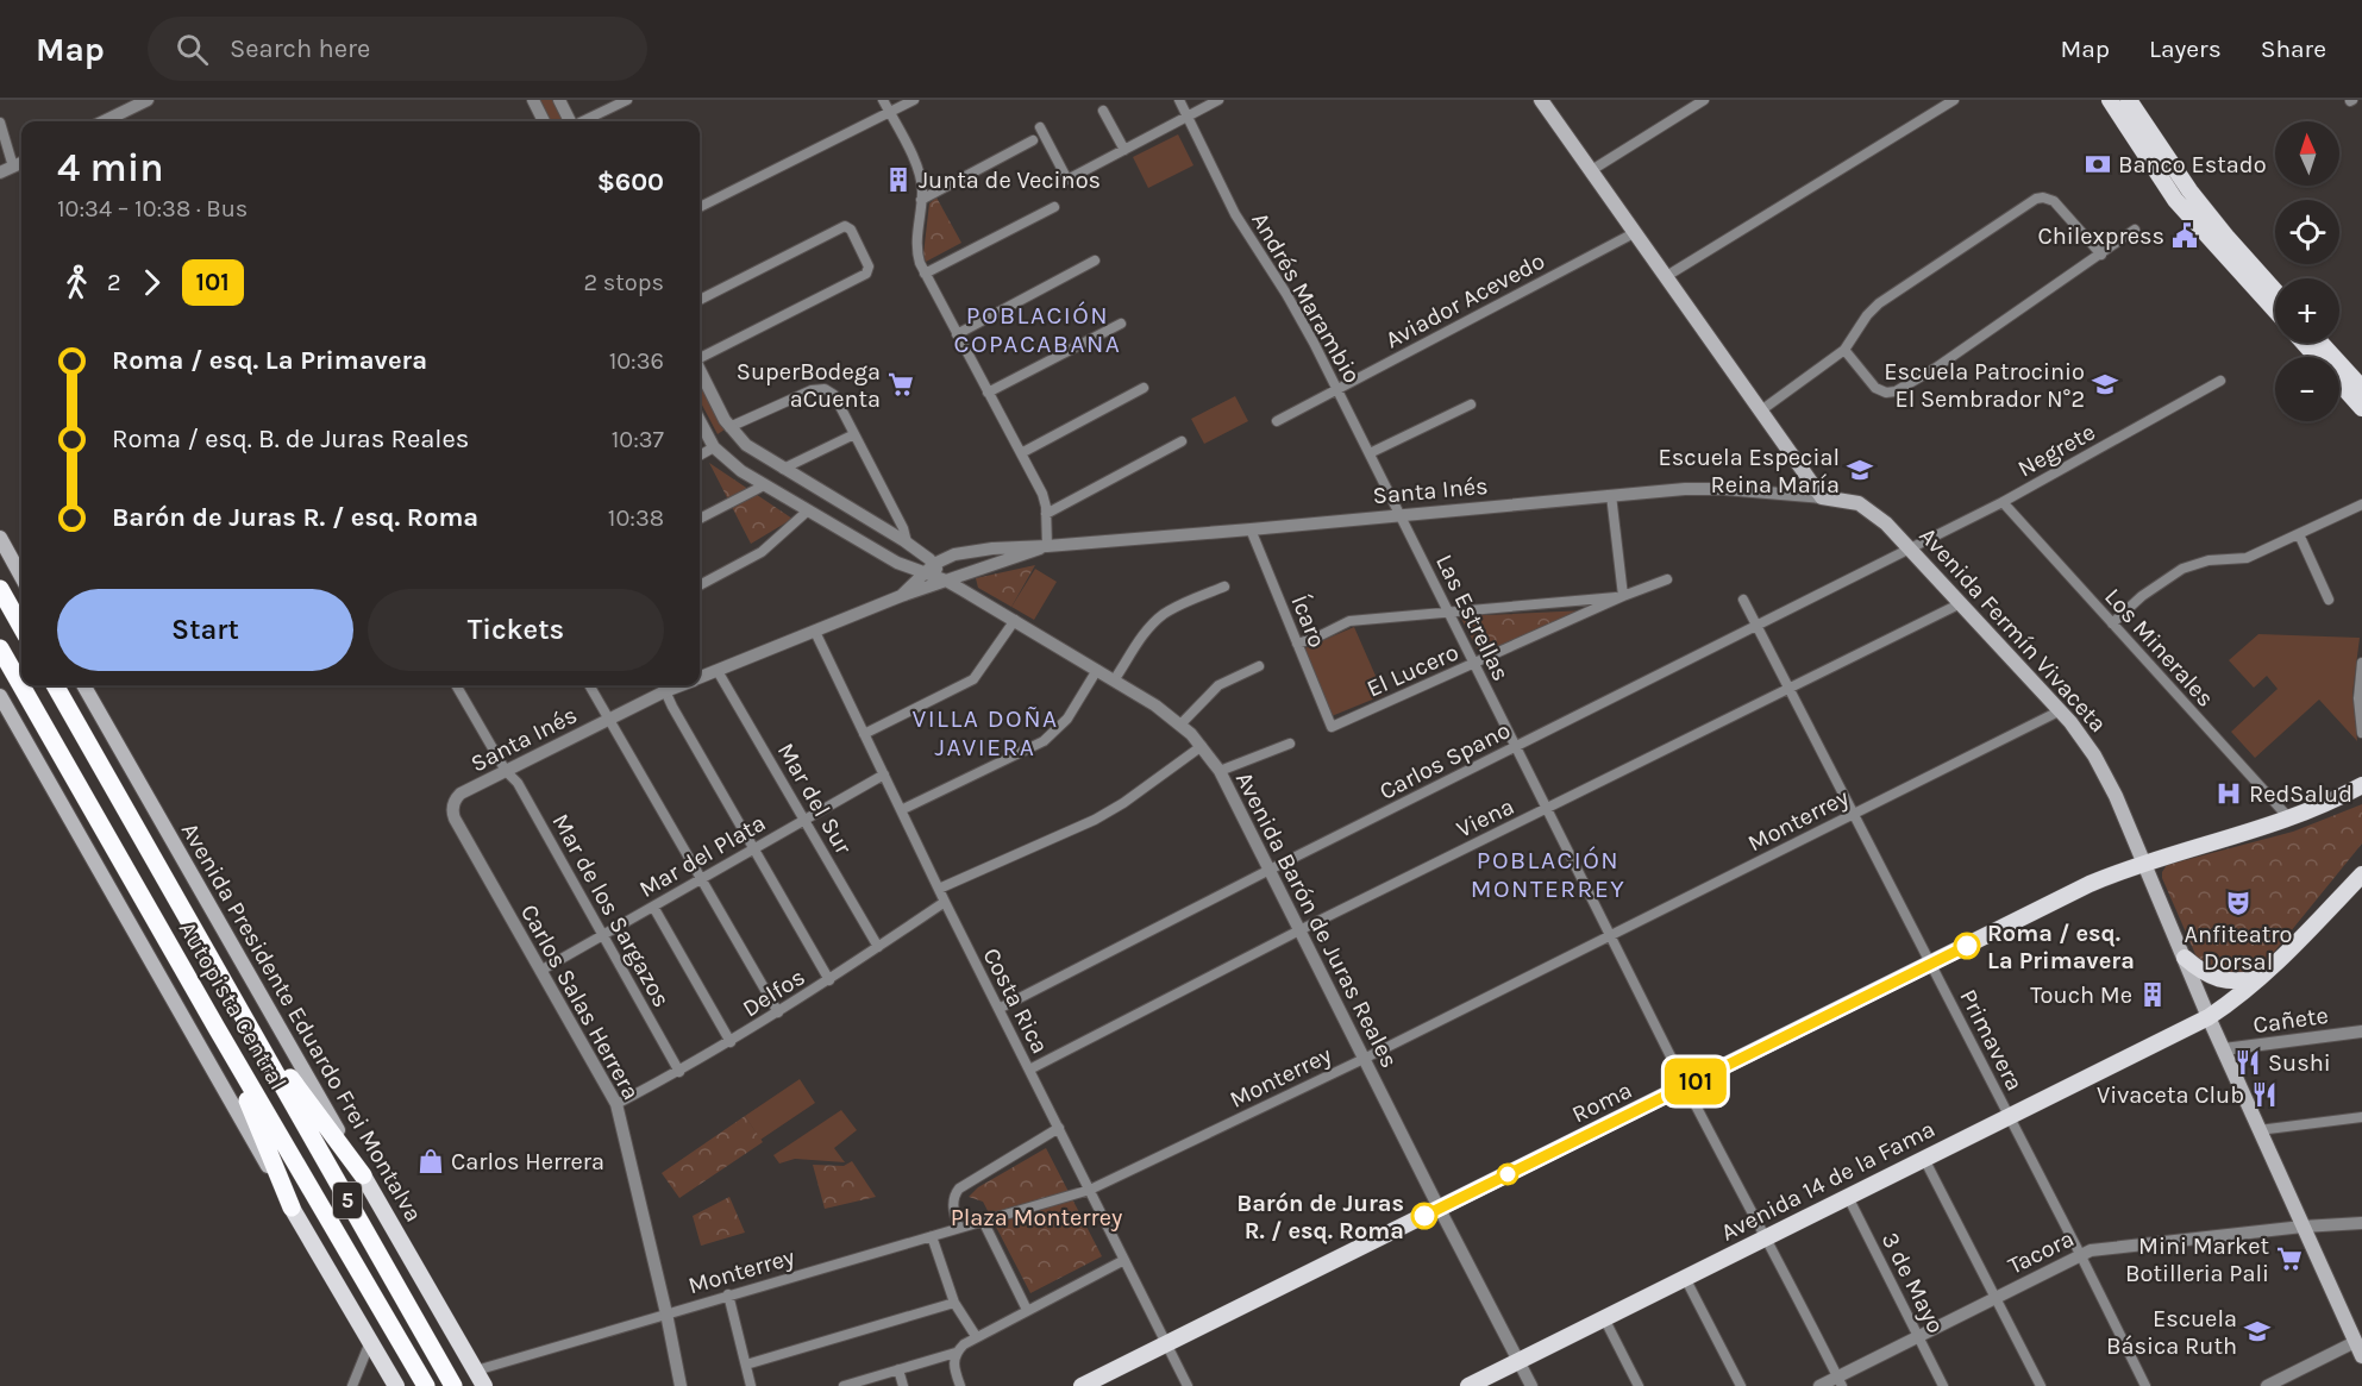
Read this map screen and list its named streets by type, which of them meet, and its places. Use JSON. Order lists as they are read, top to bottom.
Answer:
{
  "streets": {
    "highway": ["Autopista Central", "5"],
    "main road": [
      "Avenida Fermín Vivaceta",
      "Avenida Presidente Eduardo Frei Montalva",
      "Roma",
      "Avenida 14 de la Fama"
    ],
    "street": [
      "Andrés Marambio",
      "Aviador Acevedo",
      "Negrete",
      "Santa Inés",
      "Las Estrellas",
      "Ícaro",
      "Los Minerales",
      "El Lucero",
      "Carlos Spano",
      "Mar del Sur",
      "Viena",
      "Monterrey",
      "Mar del Plata",
      "Mar de los Sargazos",
      "Avenida Barón de Juras Reales",
      "Delfos",
      "Costa Rica",
      "Carlos Salas Herrera",
      "Cañete",
      "Primavera",
      "Tacora",
      "3 de Mayo"
    ]
  },
  "crossings": [
    ["Andrés Marambio", "Aviador Acevedo"],
    ["Andrés Marambio", "Santa Inés"],
    ["Andrés Marambio", "Las Estrellas"],
    ["Negrete", "Avenida Fermín Vivaceta"],
    ["Negrete", "Los Minerales"],
    ["Negrete", "Carlos Spano"],
    ["Santa Inés", "Las Estrellas"],
    ["Santa Inés", "Ícaro"],
    ["Santa Inés", "Avenida Fermín Vivaceta"],
    ["Santa Inés", "Mar del Sur"],
    ["Santa Inés", "Mar de los Sargazos"],
    ["Santa Inés", "Avenida Barón de Juras Reales"],
    ["Santa Inés", "Costa Rica"],
    ["Santa Inés", "Carlos Salas Herrera"],
    ["Las Estrellas", "El Lucero"],
    ["Las Estrellas", "Carlos Spano"],
    ["Las Estrellas", "Viena"],
    ["Las Estrellas", "Monterrey"],
    ["Las Estrellas", "Roma"],
    ["Las Estrellas", "Avenida 14 de la Fama"],
    ["Las Estrellas", "Tacora"],
    ["Ícaro", "El Lucero"],
    ["Avenida Fermín Vivaceta", "Carlos Spano"],
    ["Avenida Fermín Vivaceta", "Viena"],
    ["Avenida Fermín Vivaceta", "Monterrey"],
    ["Avenida Fermín Vivaceta", "Cañete"],
    ["Avenida Fermín Vivaceta", "Roma"],
    ["Avenida Fermín Vivaceta", "Avenida 14 de la Fama"],
    ["Avenida Fermín Vivaceta", "Tacora"],
    ["Los Minerales", "Roma"],
    ["Carlos Spano", "Avenida Barón de Juras Reales"],
    ["Carlos Spano", "Costa Rica"],
    ["Carlos Spano", "Primavera"],
    ["Mar del Sur", "Mar del Plata"],
    ["Mar del Sur", "Delfos"],
    ["Viena", "Avenida Barón de Juras Reales"],
    ["Viena", "Costa Rica"],
    ["Viena", "Primavera"],
    ["Monterrey", "Avenida Barón de Juras Reales"],
    ["Monterrey", "Costa Rica"],
    ["Monterrey", "Carlos Salas Herrera"],
    ["Monterrey", "Avenida Presidente Eduardo Frei Montalva"],
    ["Monterrey", "Primavera"],
    ["Mar del Plata", "Mar de los Sargazos"],
    ["Mar del Plata", "Costa Rica"],
    ["Mar del Plata", "Carlos Salas Herrera"],
    ["Mar de los Sargazos", "Delfos"],
    ["Avenida Barón de Juras Reales", "Roma"],
    ["Avenida Barón de Juras Reales", "Avenida 14 de la Fama"],
    ["Delfos", "Costa Rica"],
    ["Delfos", "Carlos Salas Herrera"],
    ["Costa Rica", "Roma"],
    ["Primavera", "Roma"],
    ["Primavera", "Avenida 14 de la Fama"],
    ["Primavera", "Tacora"],
    ["Avenida 14 de la Fama", "3 de Mayo"],
    ["Tacora", "3 de Mayo"]
  ],
  "districts": ["POBLACIÓN COPACABANA", "VILLA DOÑA JAVIERA", "POBLACIÓN MONTERREY"],
  "parks": ["Plaza Monterrey"],
  "places": {
    "bank": ["Banco Estado"],
    "building": ["Junta de Vecinos", "Touch Me"],
    "public building": ["Chilexpress"],
    "supermarket": ["SuperBodega aCuenta", "Mini Market Botilleria Pali"],
    "school or university": ["Escuela Patrocinio El Sembrador N°2", "Escuela Especial Reina María", "Escuela Básica Ruth"],
    "hospital": ["RedSalud"],
    "theatre": ["Anfiteatro Dorsal"],
    "other": ["Roma / esq. La Primavera", "Barón de Juras R. / esq. Roma"],
    "restaurant": ["Sushi", "Vivaceta Club"],
    "shop": ["Carlos Herrera"]
  },
  "lines": ["bus line 101"],
  "north": "top",
  "page": {
    "header": "Map",
    "search": "Search here",
    "nav": ["Map", "Layers", "Share"],
    "on_map": "101",
    "map_buttons": ["+", "−"],
    "heading": ["4 min", "10:34 – 10:38 · Bus", "$600"],
    "legs": ["2", "101", "2 stops"],
    "list": [
      {
        "name": "Roma / esq. La Primavera",
        "value": "10:36"
      },
      {
        "name": "Roma / esq. B. de Juras Reales",
        "value": "10:37"
      },
      {
        "name": "Barón de Juras R. / esq. Roma",
        "value": "10:38"
      }
    ],
    "buttons": ["Start", "Tickets"]
  }
}
